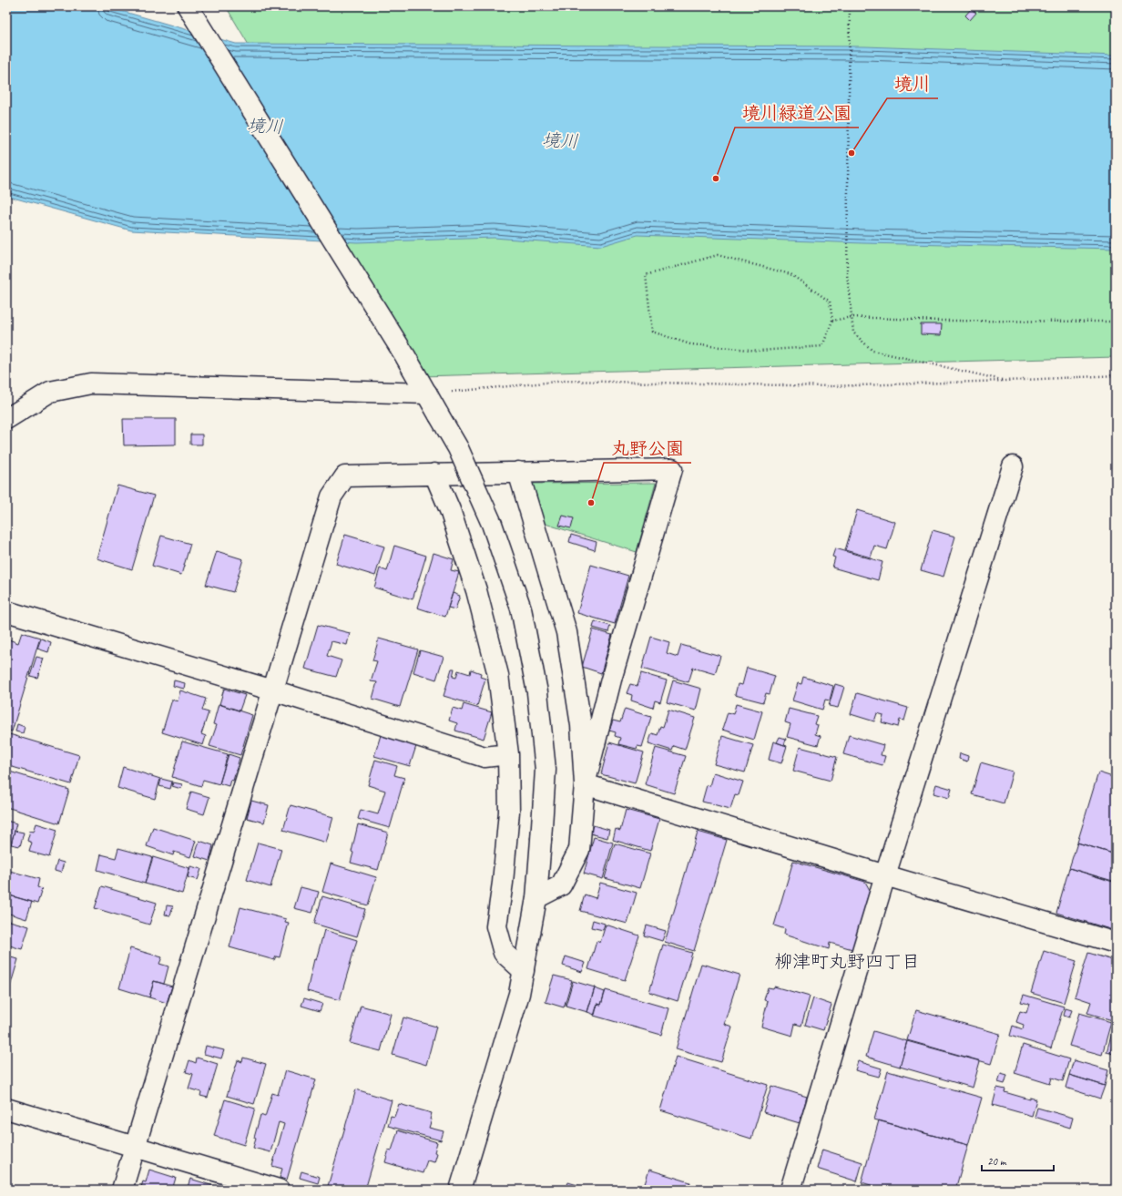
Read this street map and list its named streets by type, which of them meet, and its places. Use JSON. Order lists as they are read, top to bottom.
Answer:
{
  "districts": ["柳津町丸野四丁目"],
  "water": ["境川"],
  "places": ["境川", "境川緑道公園", "丸野公園"],
  "scale_bar": "20 m"
}
